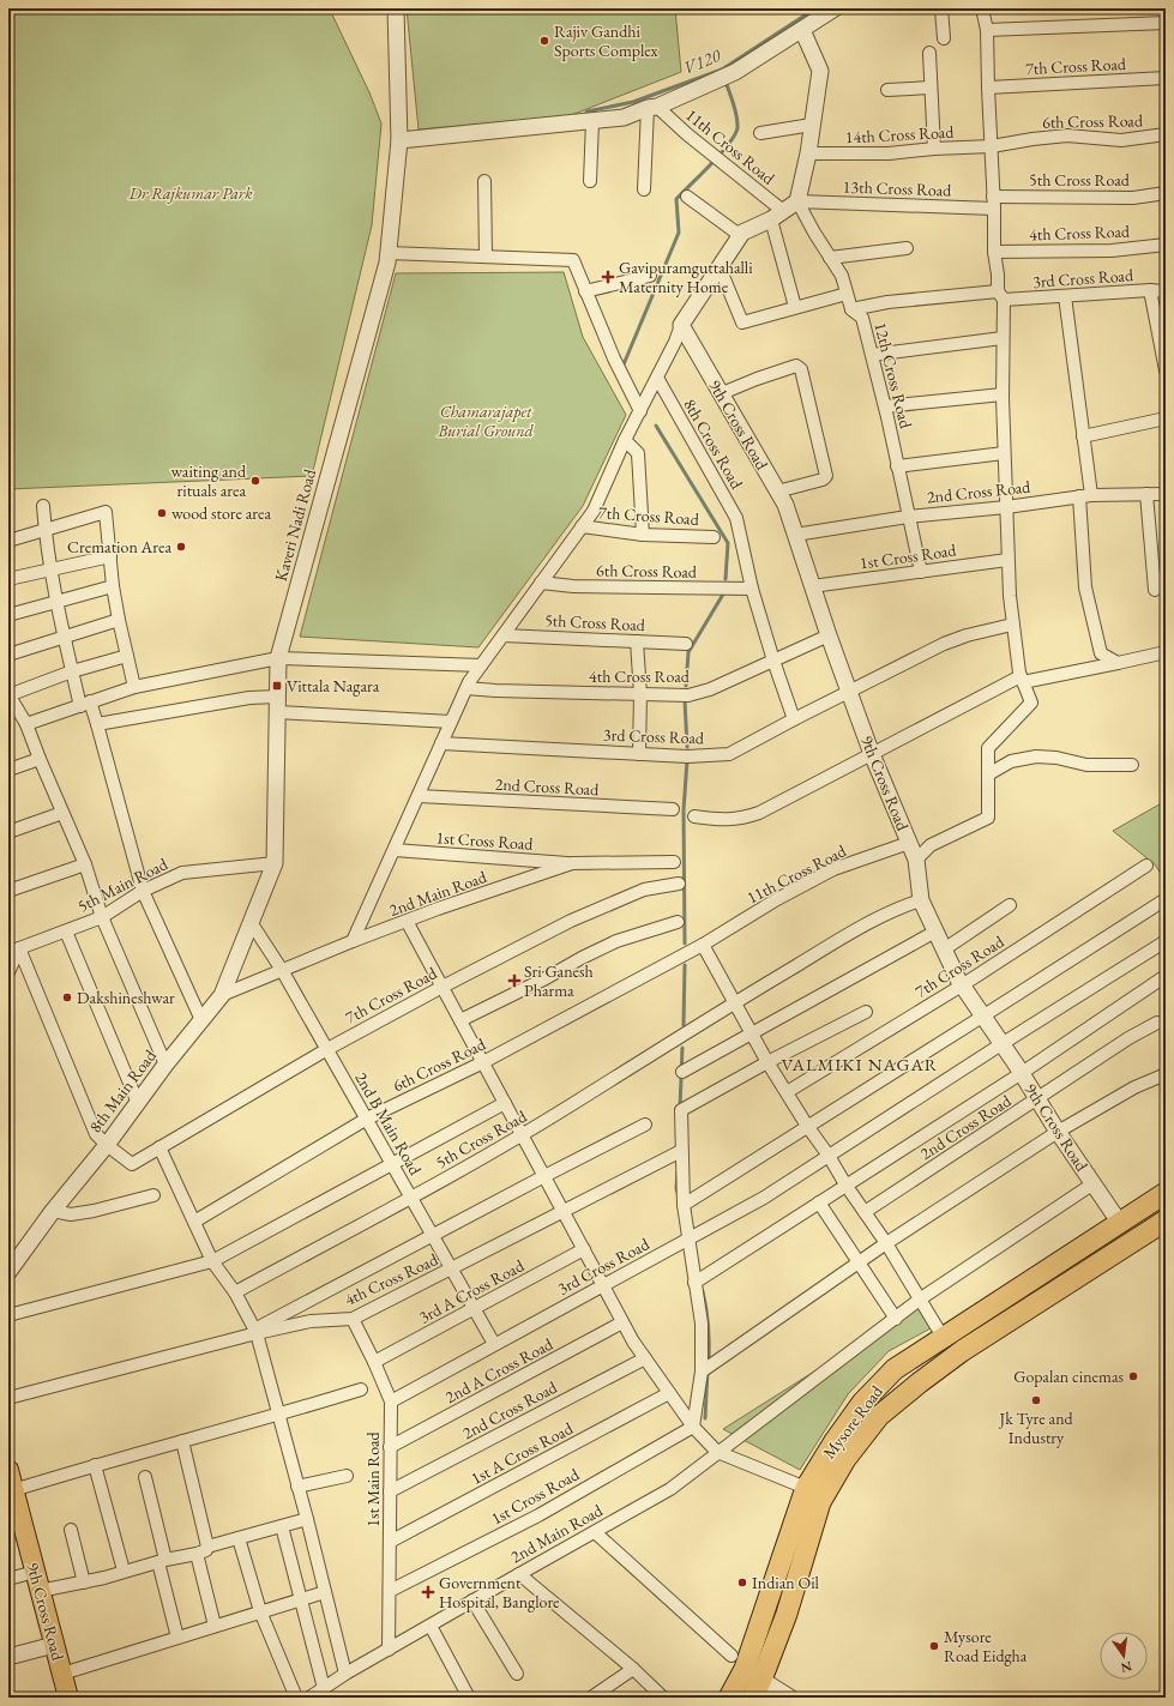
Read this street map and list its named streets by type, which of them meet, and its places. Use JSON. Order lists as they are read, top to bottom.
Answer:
{
  "streets": {
    "highway": ["Mysore Road"],
    "main road": ["9th Cross Road"],
    "street": [
      "7th Cross Road",
      "6th Cross Road",
      "14th Cross Road",
      "11th Cross Road",
      "5th Cross Road",
      "13th Cross Road",
      "4th Cross Road",
      "3rd Cross Road",
      "12th Cross Road",
      "8th Cross Road",
      "2nd Cross Road",
      "Kaveri Nadi Road",
      "1st Cross Road",
      "5th Main Road",
      "2nd Main Road",
      "8th Main Road",
      "2nd B Main Road",
      "3rd A Cross Road",
      "2nd A Cross Road",
      "1st A Cross Road",
      "1st Main Road"
    ]
  },
  "crossings": [
    ["7th Cross Road", "9th Cross Road"],
    ["7th Cross Road", "8th Main Road"],
    ["7th Cross Road", "2nd B Main Road"],
    ["6th Cross Road", "14th Cross Road"],
    ["6th Cross Road", "11th Cross Road"],
    ["6th Cross Road", "8th Cross Road"],
    ["6th Cross Road", "2nd B Main Road"],
    ["11th Cross Road", "9th Cross Road"],
    ["5th Cross Road", "13th Cross Road"],
    ["5th Cross Road", "9th Cross Road"],
    ["5th Cross Road", "2nd B Main Road"],
    ["13th Cross Road", "12th Cross Road"],
    ["4th Cross Road", "9th Cross Road"],
    ["4th Cross Road", "8th Cross Road"],
    ["4th Cross Road", "2nd B Main Road"],
    ["4th Cross Road", "1st Main Road"],
    ["3rd Cross Road", "12th Cross Road"],
    ["3rd Cross Road", "9th Cross Road"],
    ["3rd Cross Road", "8th Cross Road"],
    ["3rd Cross Road", "2nd B Main Road"],
    ["3rd Cross Road", "1st Main Road"],
    ["12th Cross Road", "2nd Cross Road"],
    ["12th Cross Road", "1st Cross Road"],
    ["9th Cross Road", "2nd Cross Road"],
    ["9th Cross Road", "1st Cross Road"],
    ["9th Cross Road", "2nd Main Road"],
    ["9th Cross Road", "Mysore Road"],
    ["2nd Cross Road", "1st Main Road"],
    ["Kaveri Nadi Road", "5th Main Road"],
    ["Kaveri Nadi Road", "8th Main Road"],
    ["Kaveri Nadi Road", "2nd B Main Road"],
    ["1st Cross Road", "2nd Main Road"],
    ["1st Cross Road", "1st Main Road"],
    ["2nd Main Road", "8th Main Road"],
    ["2nd Main Road", "2nd B Main Road"],
    ["2nd Main Road", "1st Main Road"],
    ["8th Main Road", "2nd B Main Road"],
    ["2nd B Main Road", "3rd A Cross Road"],
    ["3rd A Cross Road", "1st Main Road"],
    ["2nd A Cross Road", "1st Main Road"],
    ["1st A Cross Road", "1st Main Road"]
  ],
  "districts": ["VALMIKI NAGAR"],
  "water": ["V120"],
  "parks": ["Dr Rajkumar Park", "Chamarajapet Burial Ground"],
  "places": {
    "other": [
      "Rajiv Gandhi Sports Complex",
      "waiting and rituals area",
      "wood store area",
      "Cremation Area",
      "Dakshineshwar",
      "Gopalan cinemas",
      "Jk Tyre and Industry",
      "Indian Oil",
      "Mysore Road Eidgha"
    ],
    "health": ["Gavipuramguttahalli Maternity Home", "Sri Ganesh Pharma", "Government Hospital, Banglore"],
    "transit": ["Vittala Nagara"]
  },
  "north": "bottom"
}
